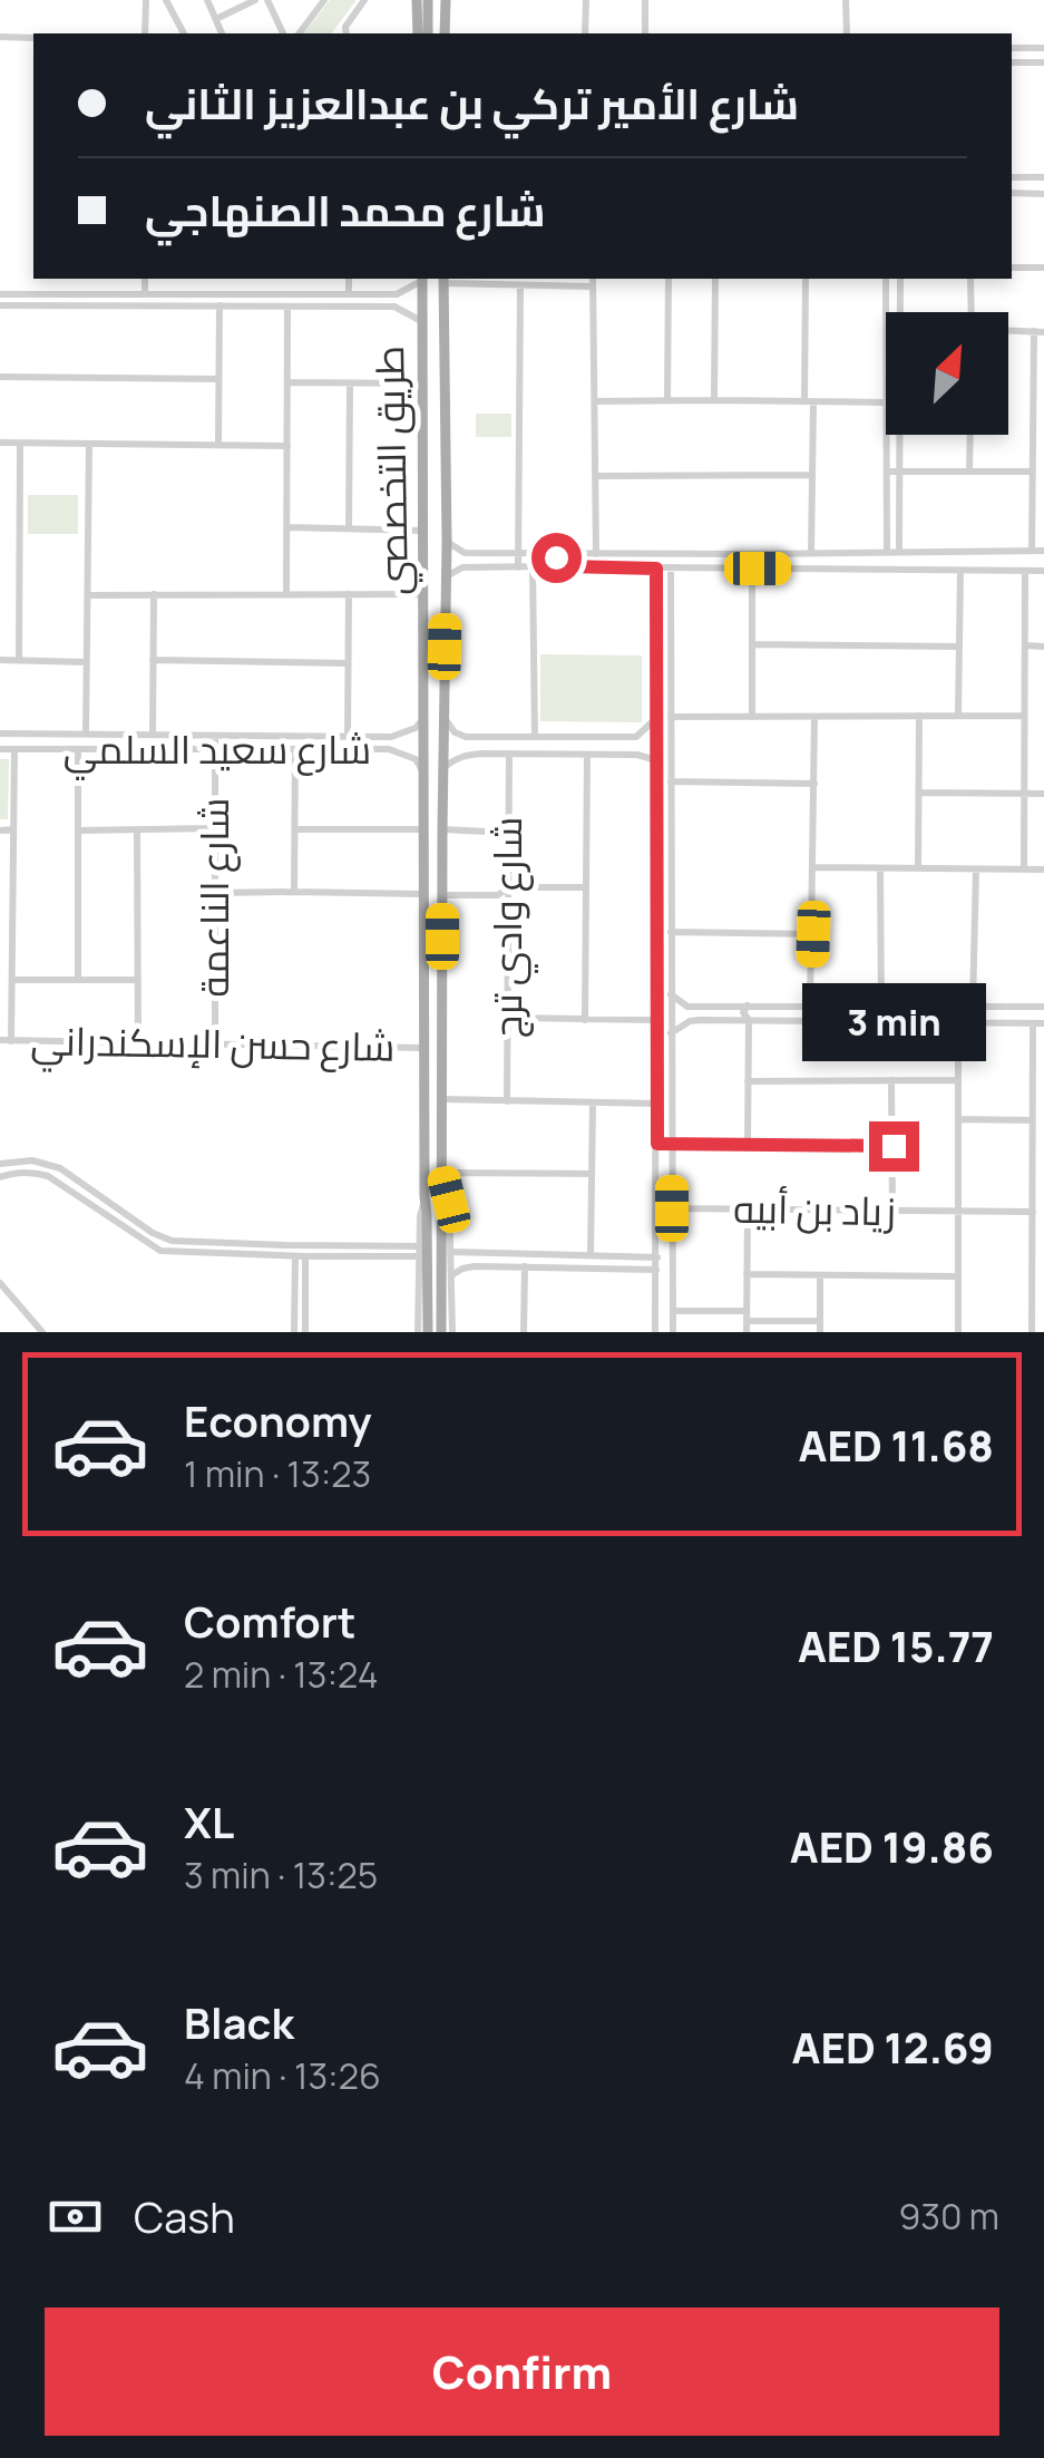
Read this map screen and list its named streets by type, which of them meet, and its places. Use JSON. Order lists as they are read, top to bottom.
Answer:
{
  "streets": {
    "main road": ["طريق التخصصي"],
    "street": [
      "شارع سعيد السلمي",
      "شارع الناعمة",
      "شارع وادي ترج",
      "شارع حسن الإسكندراني",
      "زياد بن أبيه"
    ]
  },
  "crossings": [
    ["طريق التخصصي", "شارع سعيد السلمي"],
    ["طريق التخصصي", "شارع حسن الإسكندراني"],
    ["شارع سعيد السلمي", "شارع الناعمة"],
    ["شارع الناعمة", "شارع حسن الإسكندراني"]
  ],
  "north": "top right",
  "page": {
    "banner": ["شارع الأمير تركي بن عبدالعزيز الثاني", "شارع محمد الصنهاجي"],
    "bubble": "3 min",
    "list": [
      {
        "name": "Economy",
        "note": "1 min · 13:23",
        "value": "AED 11.68"
      },
      {
        "name": "Comfort",
        "note": "2 min · 13:24",
        "value": "AED 15.77"
      },
      {
        "name": "XL",
        "note": "3 min · 13:25",
        "value": "AED 19.86"
      },
      {
        "name": "Black",
        "note": "4 min · 13:26",
        "value": "AED 12.69"
      }
    ],
    "pay": ["Cash", "930 m"],
    "buttons": "Confirm"
  }
}
